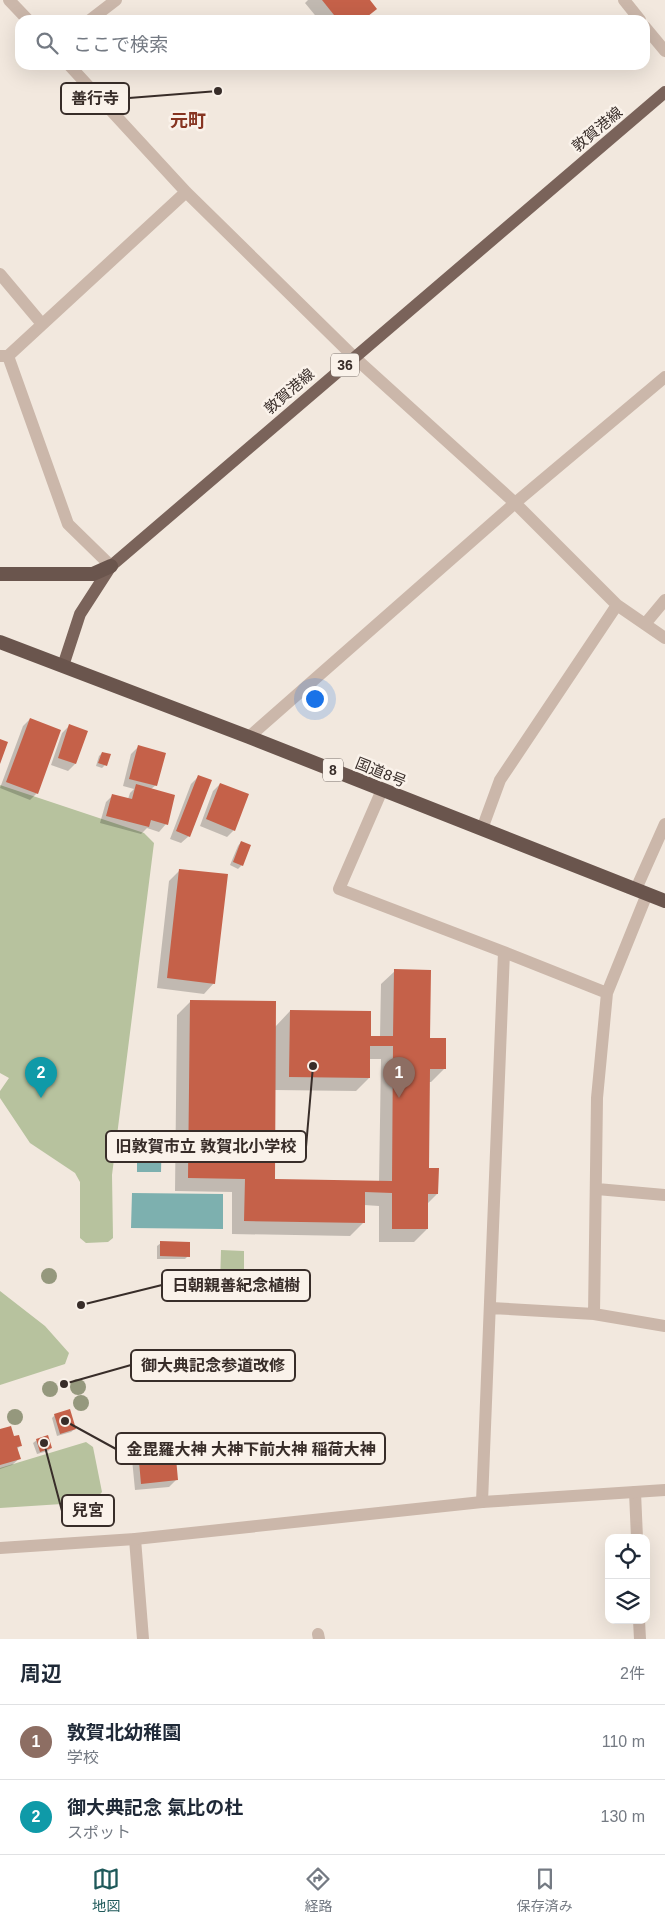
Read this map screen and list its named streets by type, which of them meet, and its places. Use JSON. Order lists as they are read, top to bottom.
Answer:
{
  "streets": {
    "highway": ["8", "国道8号"],
    "main road": ["敦賀港線", "36"]
  },
  "crossings": [
    ["敦賀港線", "国道8号"]
  ],
  "districts": ["元町"],
  "places": [
    "善行寺",
    "旧敦賀市立 敦賀北小学校",
    "日朝親善紀念植樹",
    "御大典記念参道改修",
    "金毘羅大神 大神下前大神 稲荷大神",
    "兒宮"
  ],
  "page": {
    "search": "ここで検索",
    "pins": ["1", "2"],
    "heading": ["周辺", "2件"],
    "list": [
      {
        "mark": "1",
        "name": "敦賀北幼稚園",
        "note": "学校",
        "value": "110 m"
      },
      {
        "mark": "2",
        "name": "御大典記念 氣比の杜",
        "note": "スポット",
        "value": "130 m"
      }
    ],
    "nav": ["地図", "経路", "保存済み"]
  }
}
